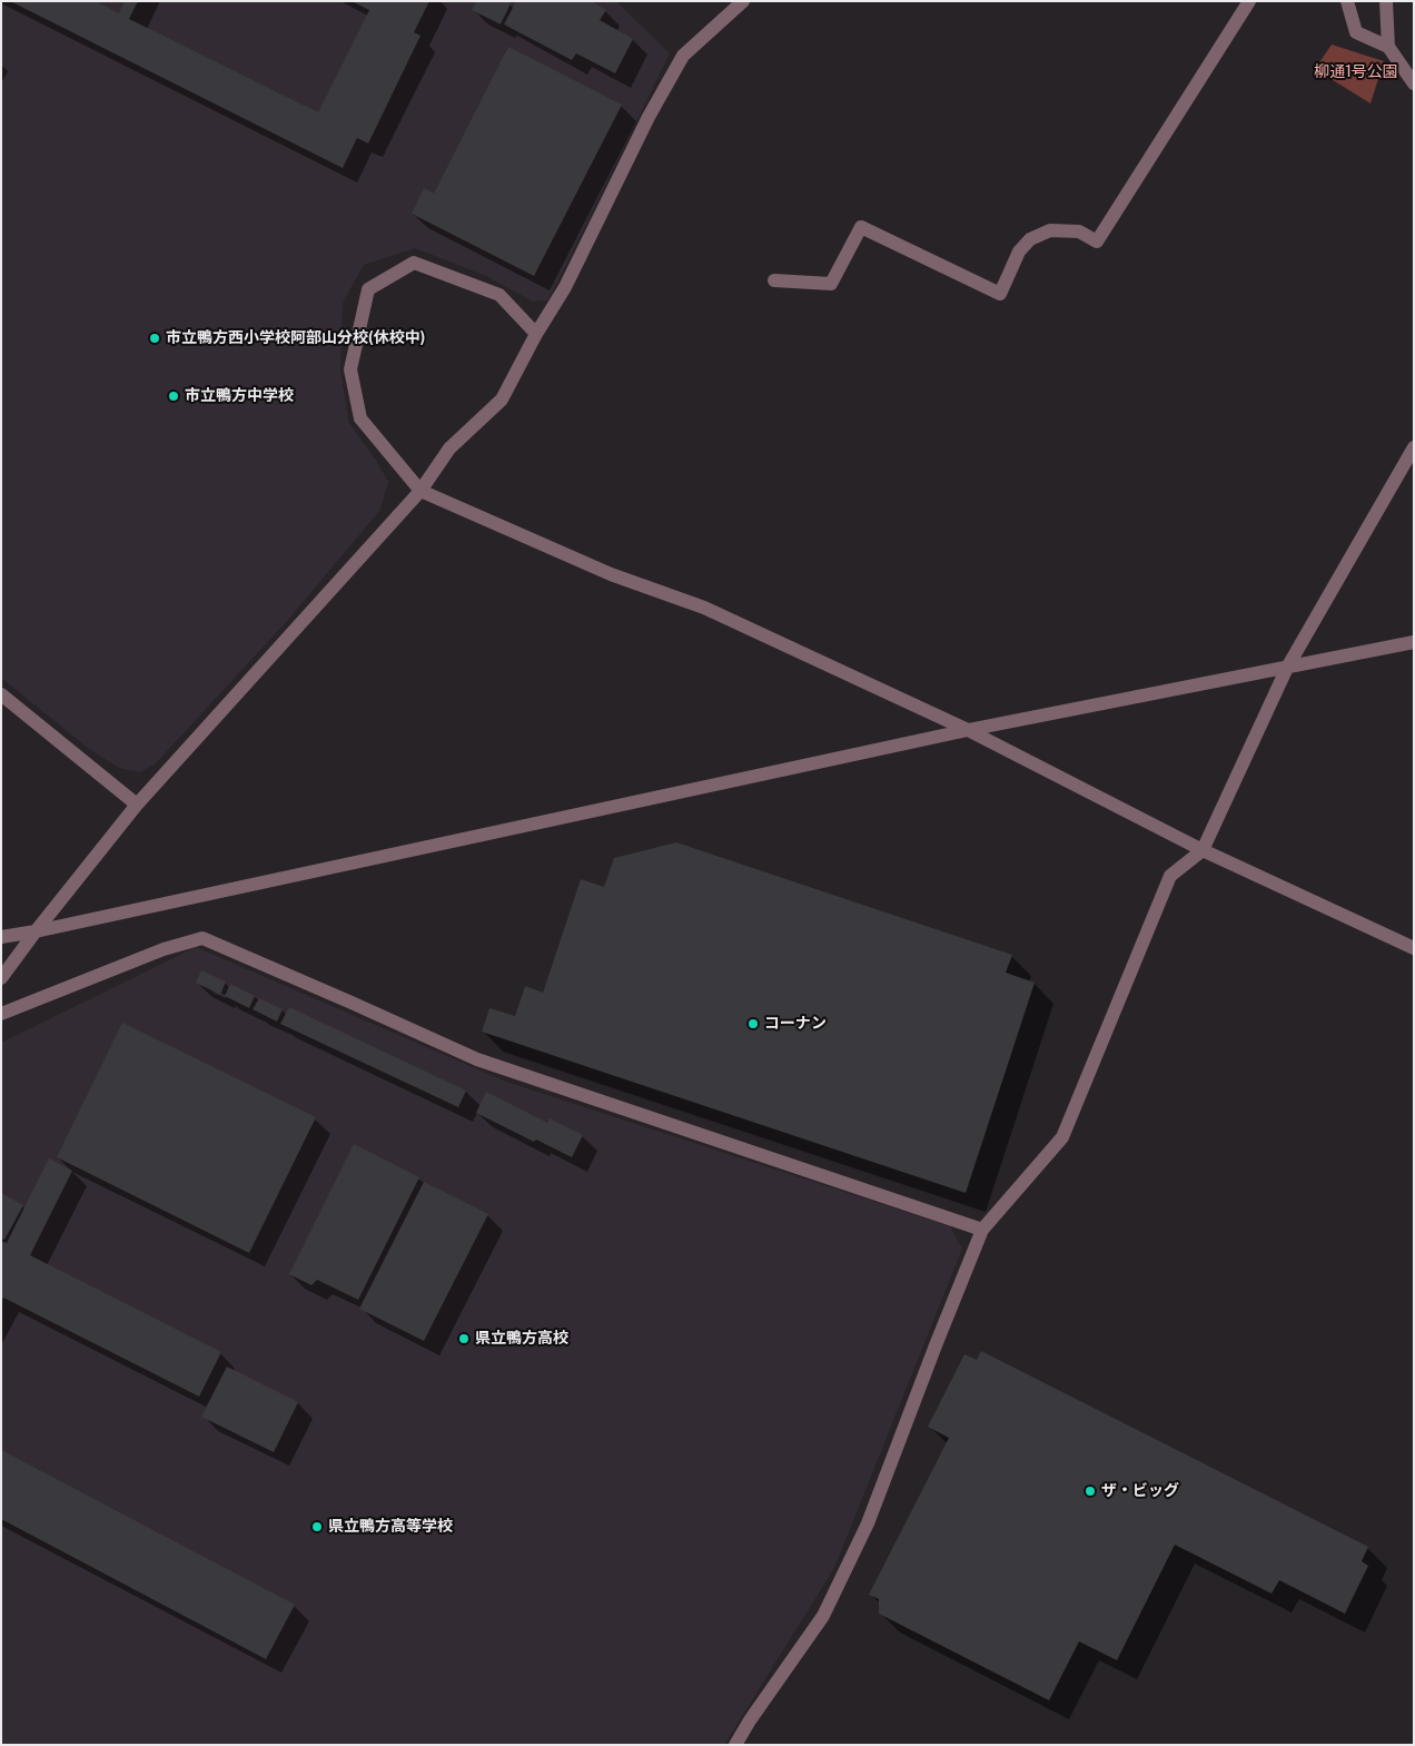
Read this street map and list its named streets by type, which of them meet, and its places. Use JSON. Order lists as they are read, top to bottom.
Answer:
{
  "parks": ["柳通1号公園"],
  "places": [
    "市立鴨方西小学校阿部山分校(休校中)",
    "市立鴨方中学校",
    "コーナン",
    "県立鴨方高校",
    "ザ・ビッグ",
    "県立鴨方高等学校"
  ]
}
